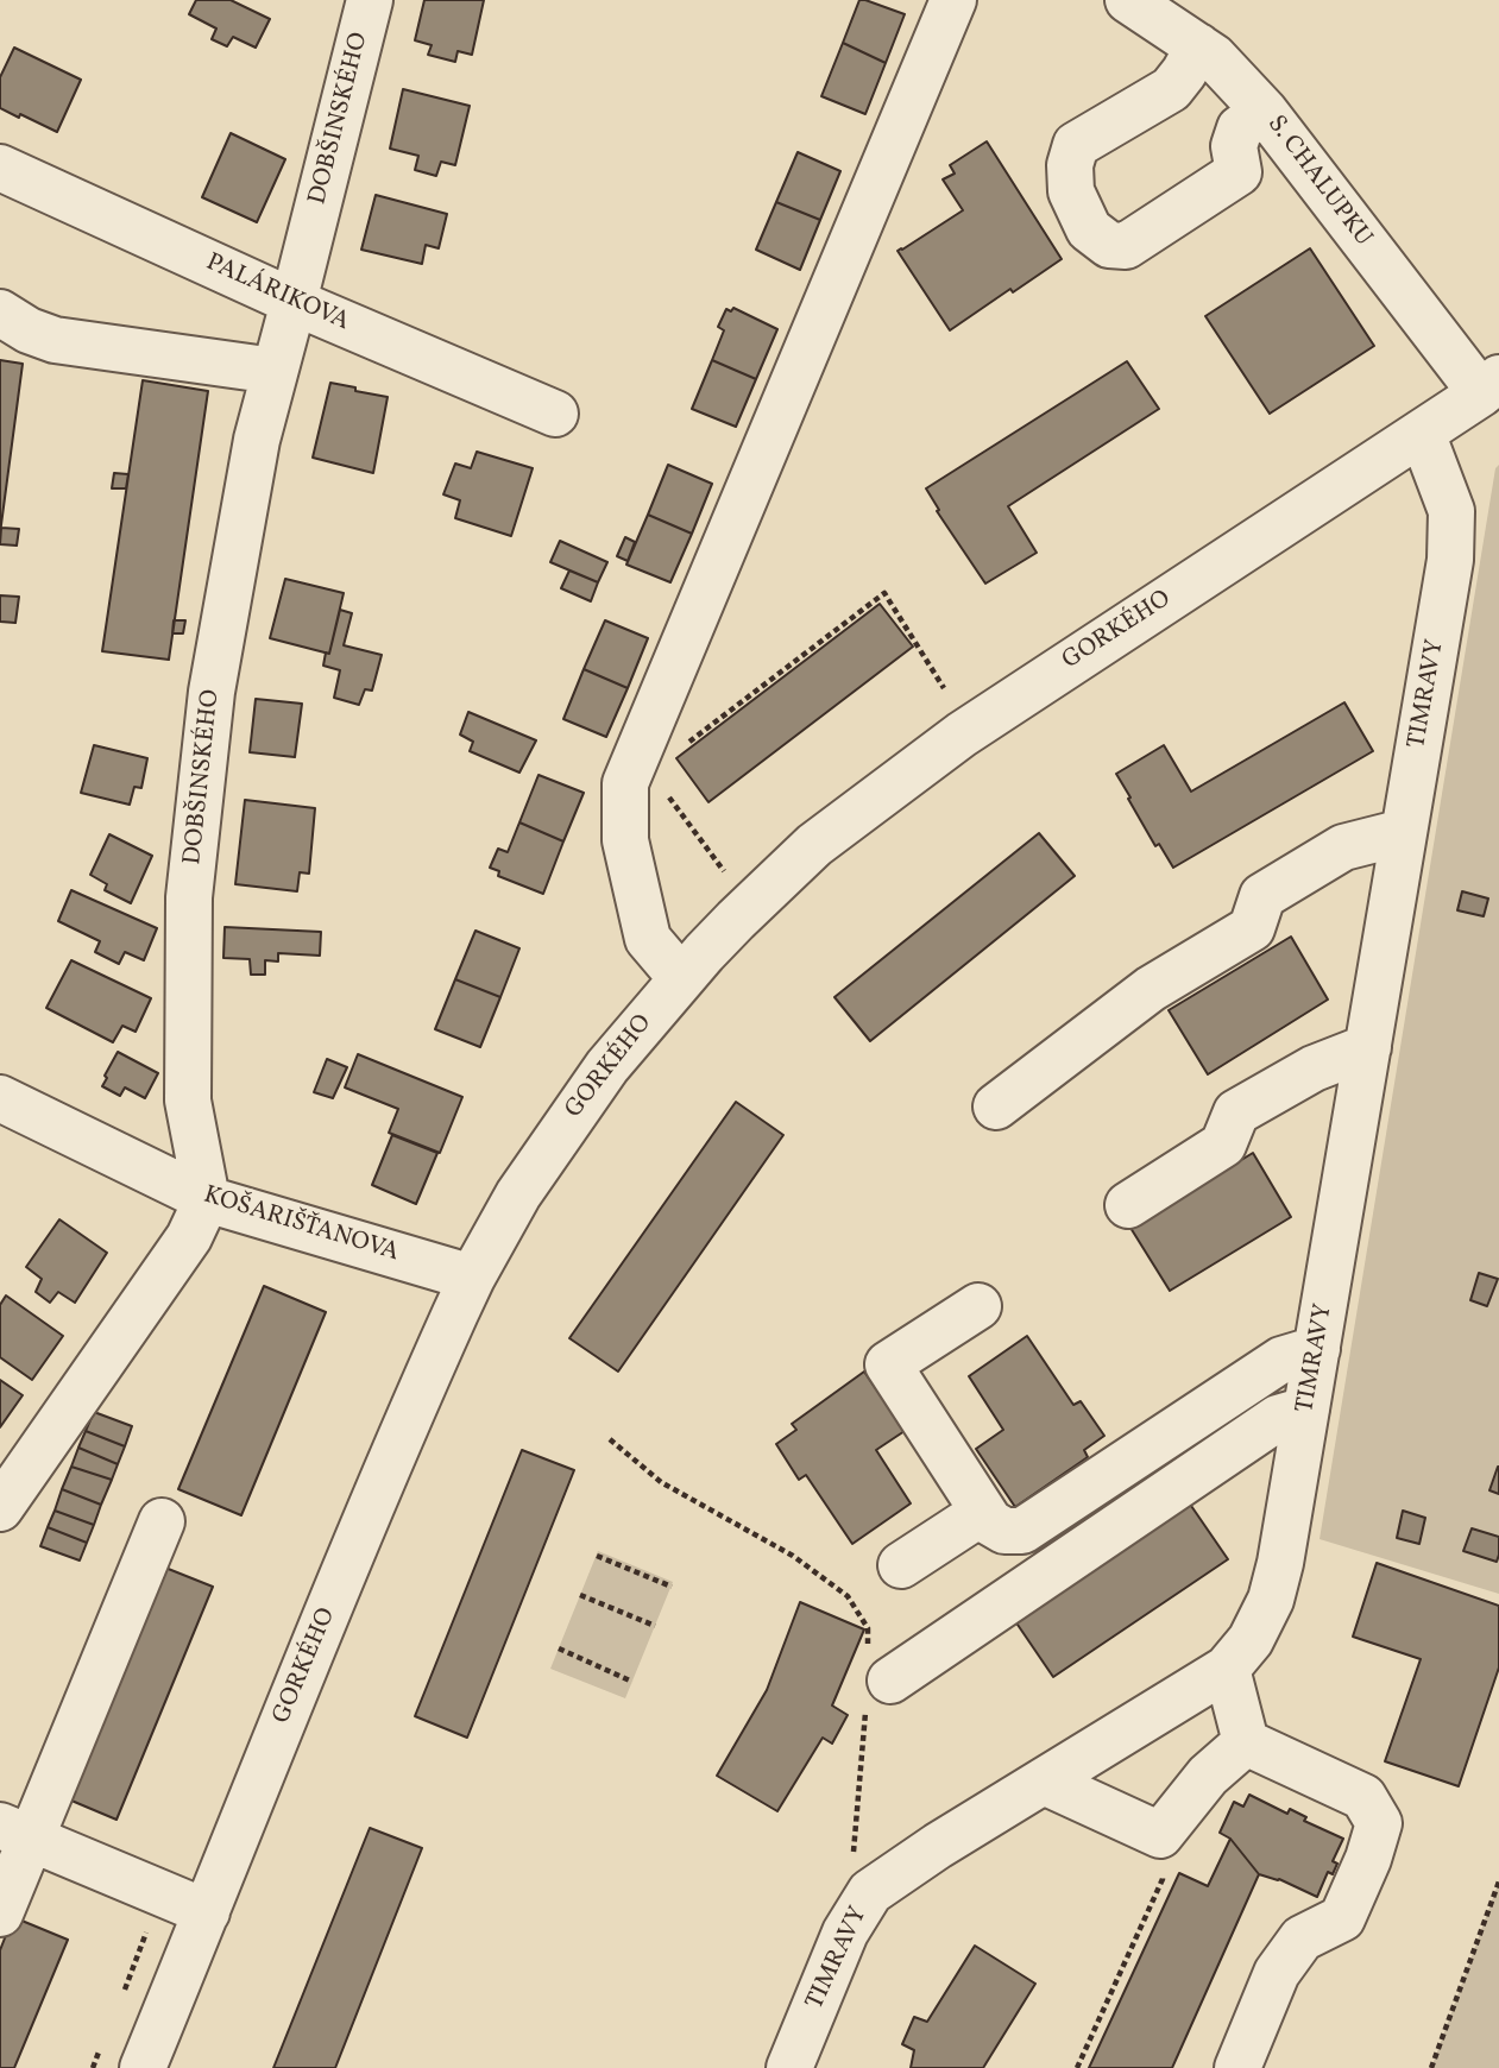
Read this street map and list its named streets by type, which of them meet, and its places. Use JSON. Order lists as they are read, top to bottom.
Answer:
{
  "streets": {
    "street": [
      "DOBŠINSKÉHO",
      "S. CHALUPKU",
      "PALÁRIKOVA",
      "GORKÉHO",
      "TIMRAVY",
      "KOŠARIŠŤANOVA"
    ]
  },
  "crossings": [
    ["DOBŠINSKÉHO", "PALÁRIKOVA"],
    ["DOBŠINSKÉHO", "KOŠARIŠŤANOVA"],
    ["S. CHALUPKU", "GORKÉHO"],
    ["GORKÉHO", "TIMRAVY"],
    ["GORKÉHO", "KOŠARIŠŤANOVA"]
  ]
}
